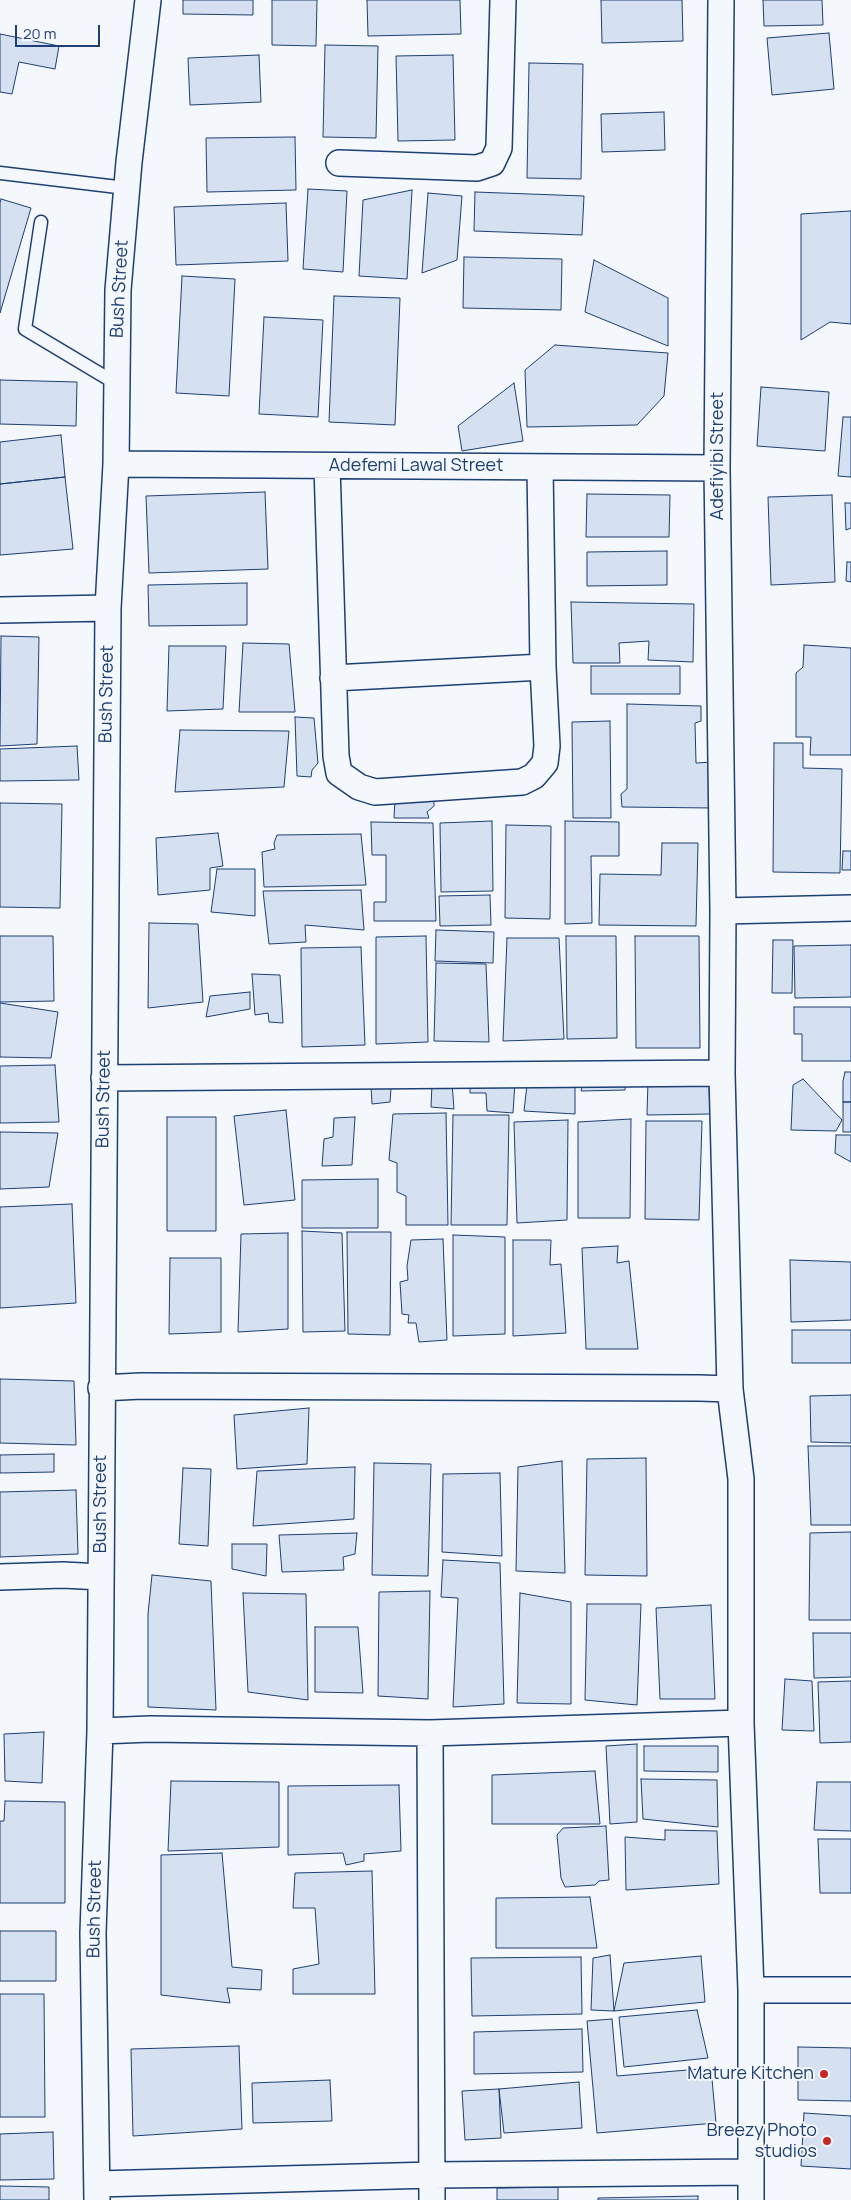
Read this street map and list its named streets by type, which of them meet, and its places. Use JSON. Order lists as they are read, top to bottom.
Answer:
{
  "streets": {
    "street": ["Bush Street", "Adefiyibi Street", "Adefemi Lawal Street"]
  },
  "crossings": [
    ["Bush Street", "Adefemi Lawal Street"],
    ["Adefiyibi Street", "Adefemi Lawal Street"]
  ],
  "places": ["Mature Kitchen", "Breezy Photo studios"],
  "scale_bar": "20 m"
}
